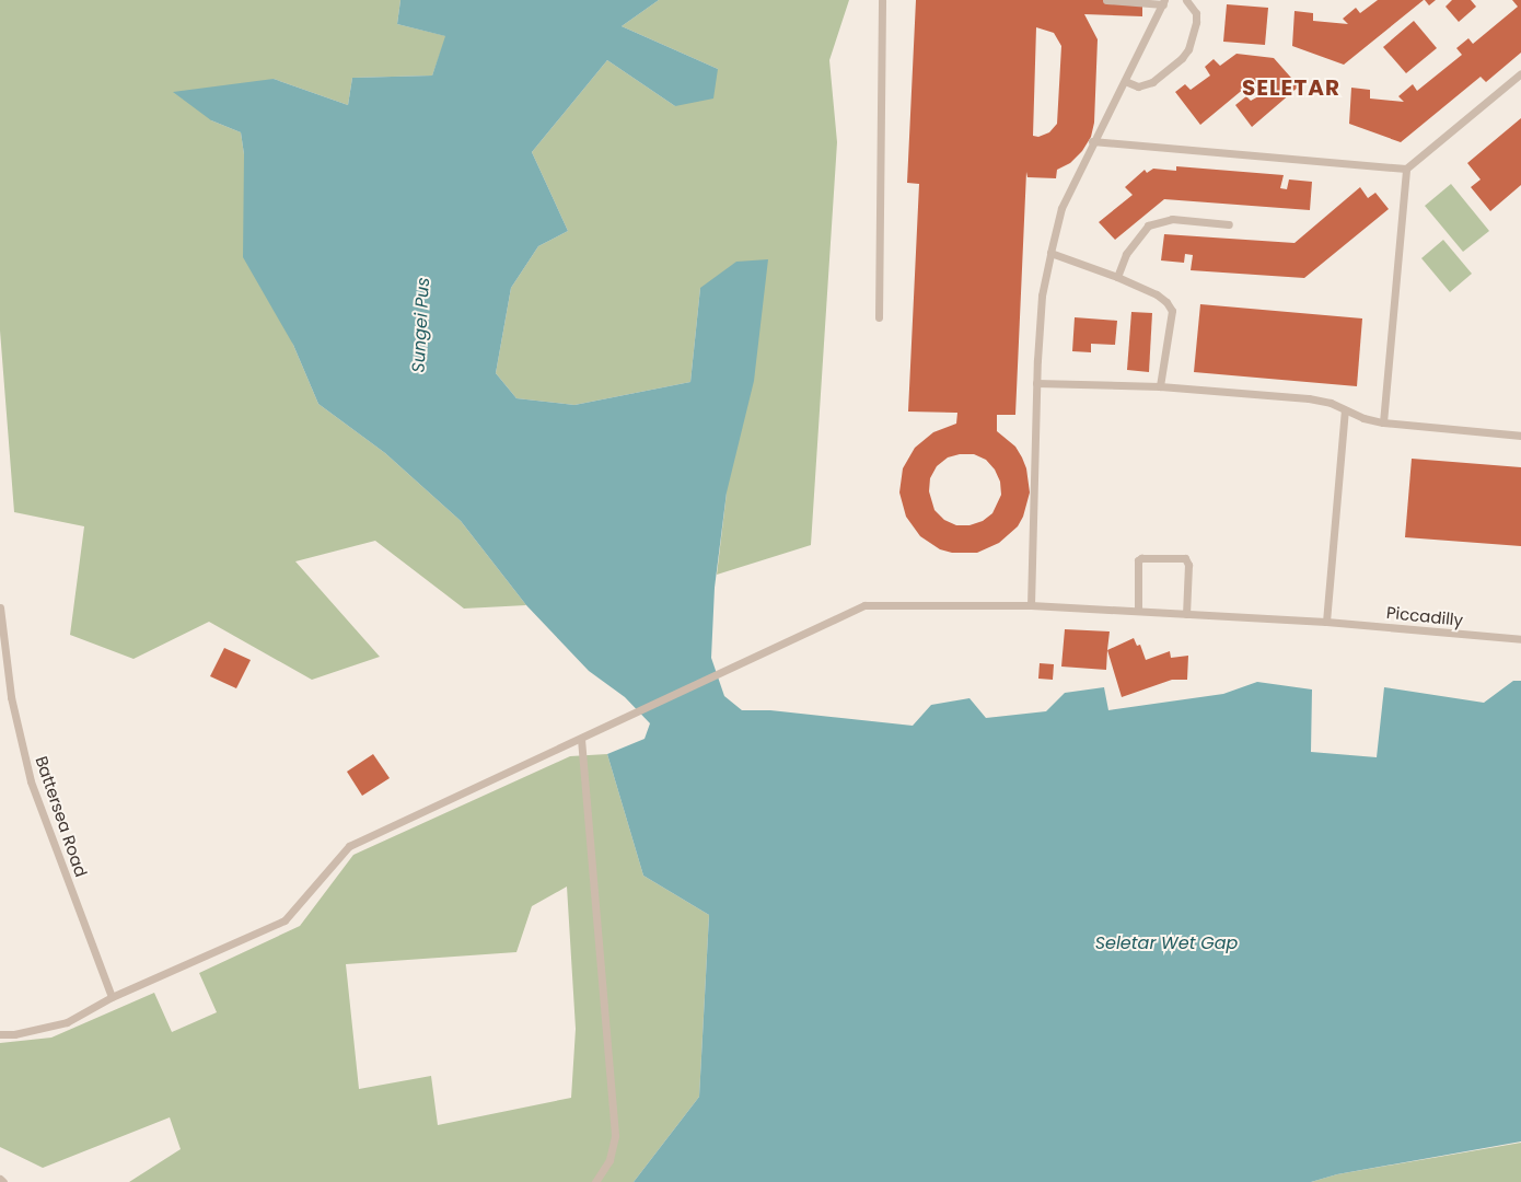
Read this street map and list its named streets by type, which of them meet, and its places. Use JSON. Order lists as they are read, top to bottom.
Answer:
{
  "streets": {
    "lane": ["Piccadilly", "Battersea Road"]
  },
  "crossings": [
    ["Piccadilly", "Battersea Road"]
  ],
  "districts": ["SELETAR"],
  "water": ["Sungei Pus", "Seletar Wet Gap"]
}
